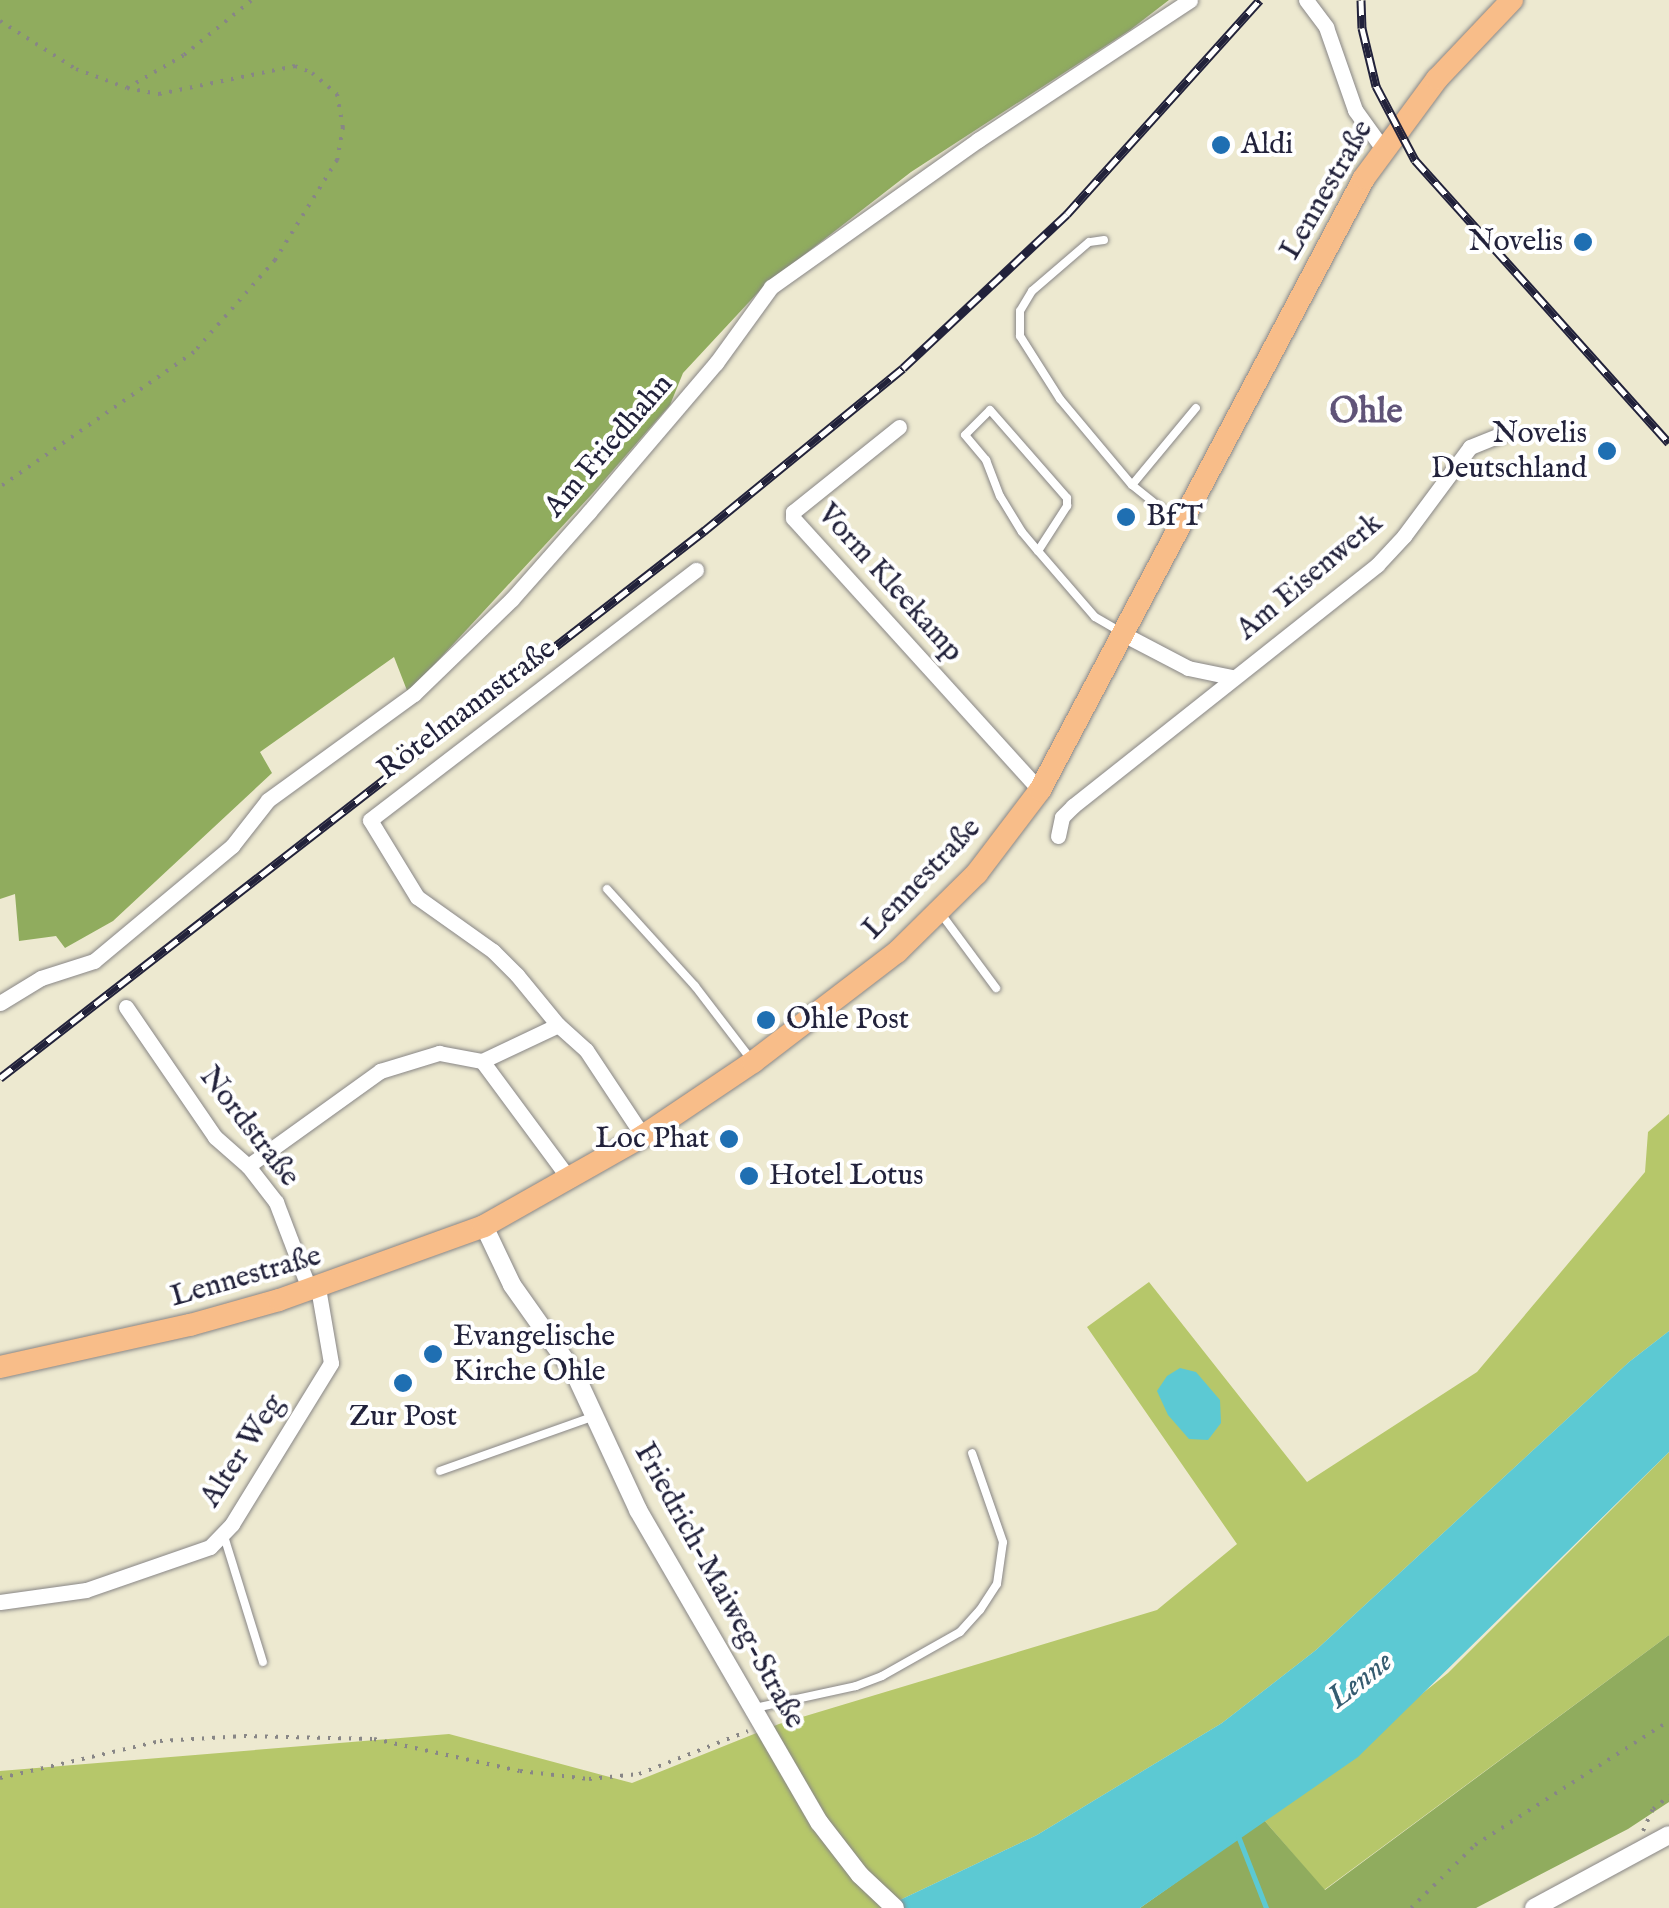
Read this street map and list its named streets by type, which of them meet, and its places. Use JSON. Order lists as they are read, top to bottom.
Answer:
{
  "streets": {
    "main road": ["Lennestraße"],
    "street": [
      "Am Friedhahn",
      "Am Eisenwerk",
      "Vorm Kleekamp",
      "Rötelmannstraße",
      "Nordstraße",
      "Alter Weg",
      "Friedrich-Maiweg-Straße"
    ]
  },
  "crossings": [
    ["Lennestraße", "Am Eisenwerk"],
    ["Lennestraße", "Vorm Kleekamp"],
    ["Lennestraße", "Rötelmannstraße"],
    ["Lennestraße", "Nordstraße"],
    ["Lennestraße", "Alter Weg"],
    ["Lennestraße", "Friedrich-Maiweg-Straße"],
    ["Nordstraße", "Alter Weg"]
  ],
  "districts": ["Ohle"],
  "water": ["Lenne"],
  "places": [
    "Aldi",
    "Novelis",
    "Novelis Deutschland",
    "BfT",
    "Ohle Post",
    "Loc Phat",
    "Hotel Lotus",
    "Evangelische Kirche Ohle",
    "Zur Post"
  ]
}
